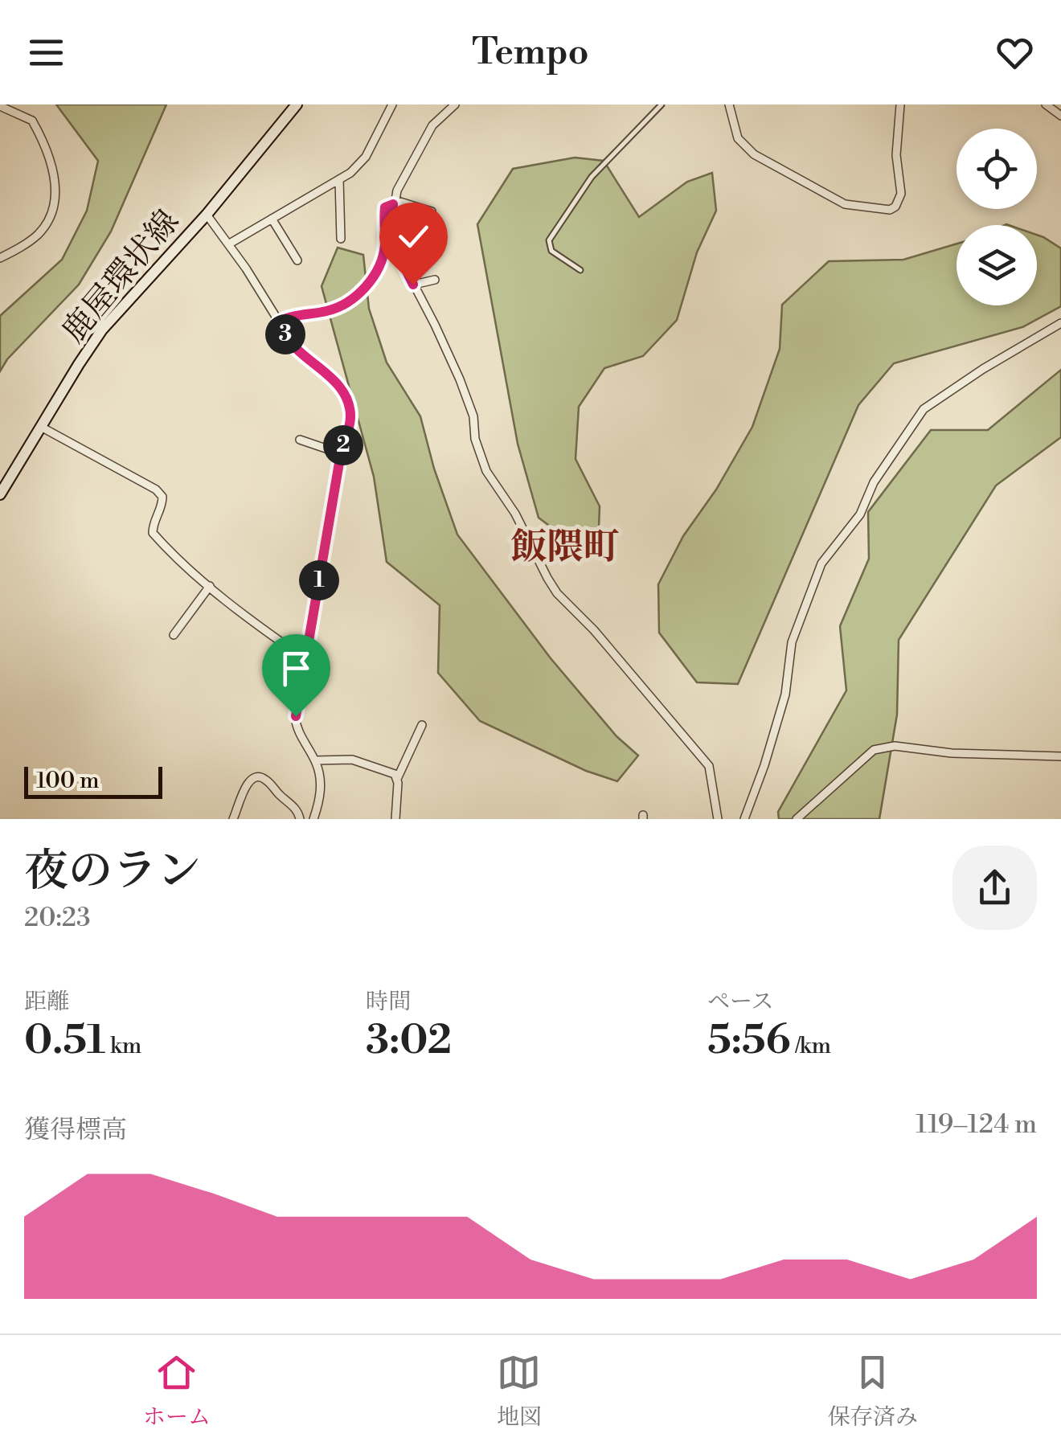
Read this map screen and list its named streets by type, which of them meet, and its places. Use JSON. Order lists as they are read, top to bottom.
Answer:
{
  "streets": {
    "main road": ["鹿屋環状線"]
  },
  "districts": ["飯隈町"],
  "scale_bar": "100 m",
  "page": {
    "header": "Tempo",
    "pins": ["3", "2", "1"],
    "scale": "100 m",
    "heading": ["夜のラン", "20:23"],
    "stats": [
      ["距離", "0.51 km"],
      ["時間", "3:02"],
      ["ペース", "5:56 /km"]
    ],
    "chart": ["獲得標高", "119–124 m"],
    "tabs": ["ホーム", "地図", "保存済み"]
  }
}
